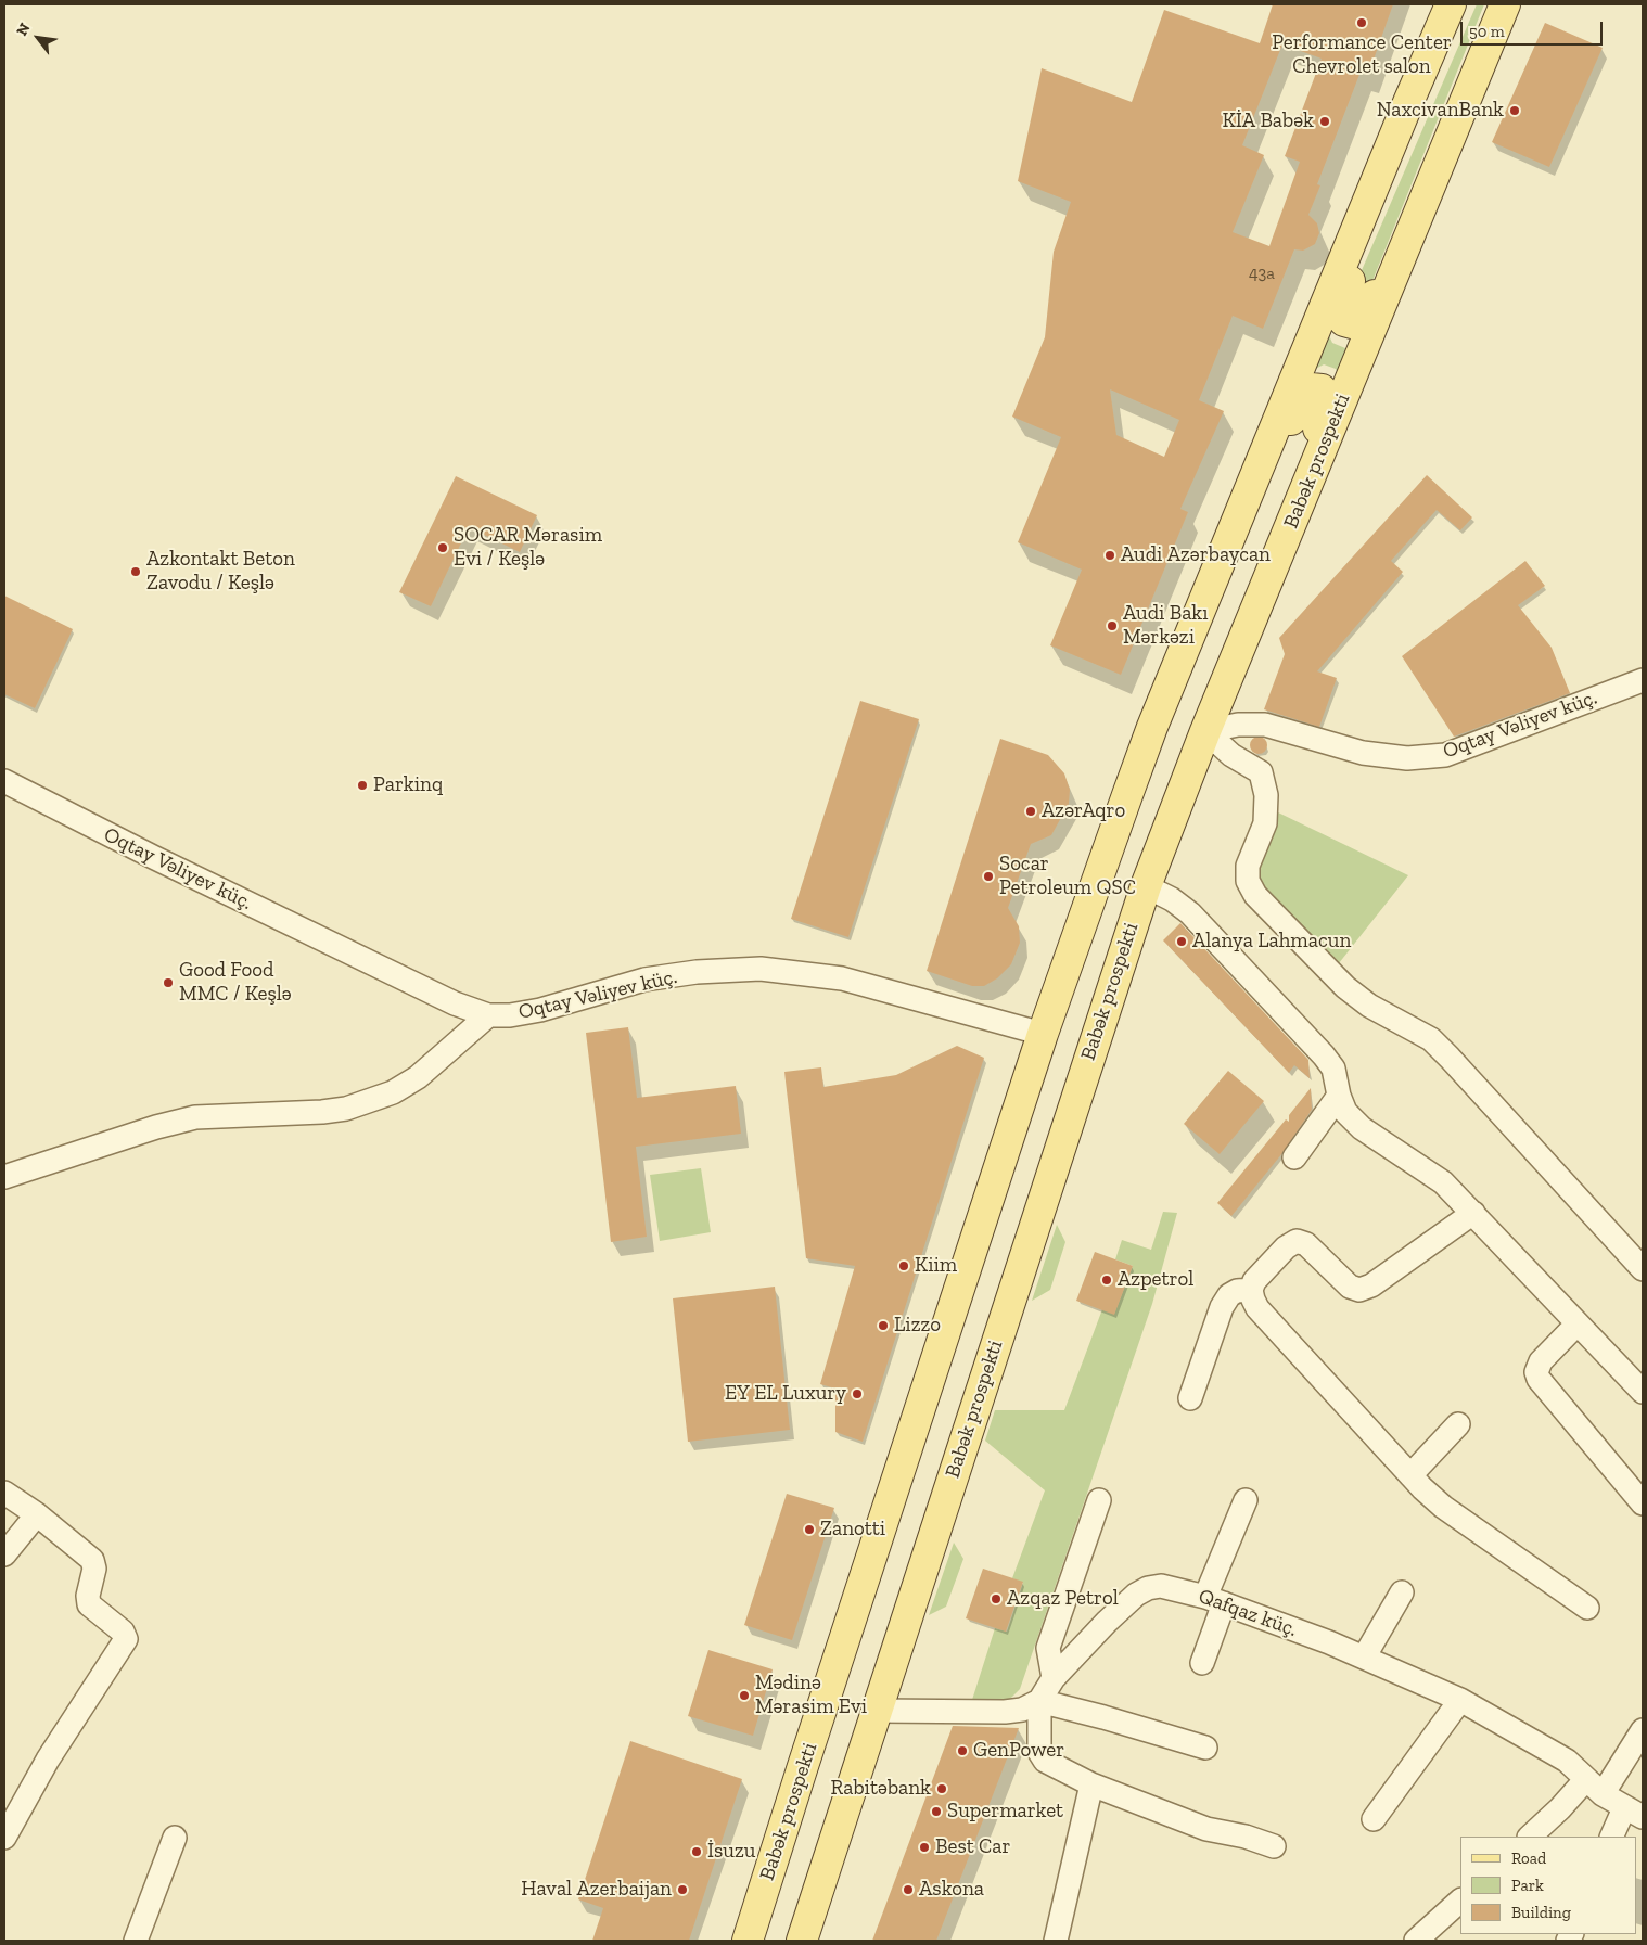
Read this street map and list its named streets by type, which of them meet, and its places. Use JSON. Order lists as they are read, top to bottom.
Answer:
{
  "streets": {
    "main road": ["Babək prospekti"],
    "street": ["Oqtay Vəliyev küç.", "Qafqaz küç."]
  },
  "crossings": [
    ["Babək prospekti", "Oqtay Vəliyev küç."]
  ],
  "places": [
    "Performance Center Chevrolet salon",
    "NaxcivanBank",
    "KİA Babək",
    "SOCAR Mərasim Evi / Keşlə",
    "Audi Azərbaycan",
    "Azkontakt Beton Zavodu / Keşlə",
    "Audi Bakı Mərkəzi",
    "Parkinq",
    "AzərAqro",
    "Socar Petroleum QSC",
    "Alanya Lahmacun",
    "Good Food MMC / Keşlə",
    "Kiim",
    "Azpetrol",
    "Lizzo",
    "EY EL Luxury",
    "Zanotti",
    "Azqaz Petrol",
    "Mədinə Mərasim Evi",
    "GenPower",
    "Rabitəbank",
    "Supermarket",
    "Best Car",
    "İsuzu",
    "Haval Azerbaijan",
    "Askona"
  ],
  "house_numbers": ["43a"],
  "legend": ["Road", "Park", "Building"],
  "scale_bar": "50 m",
  "north": "top left"
}
